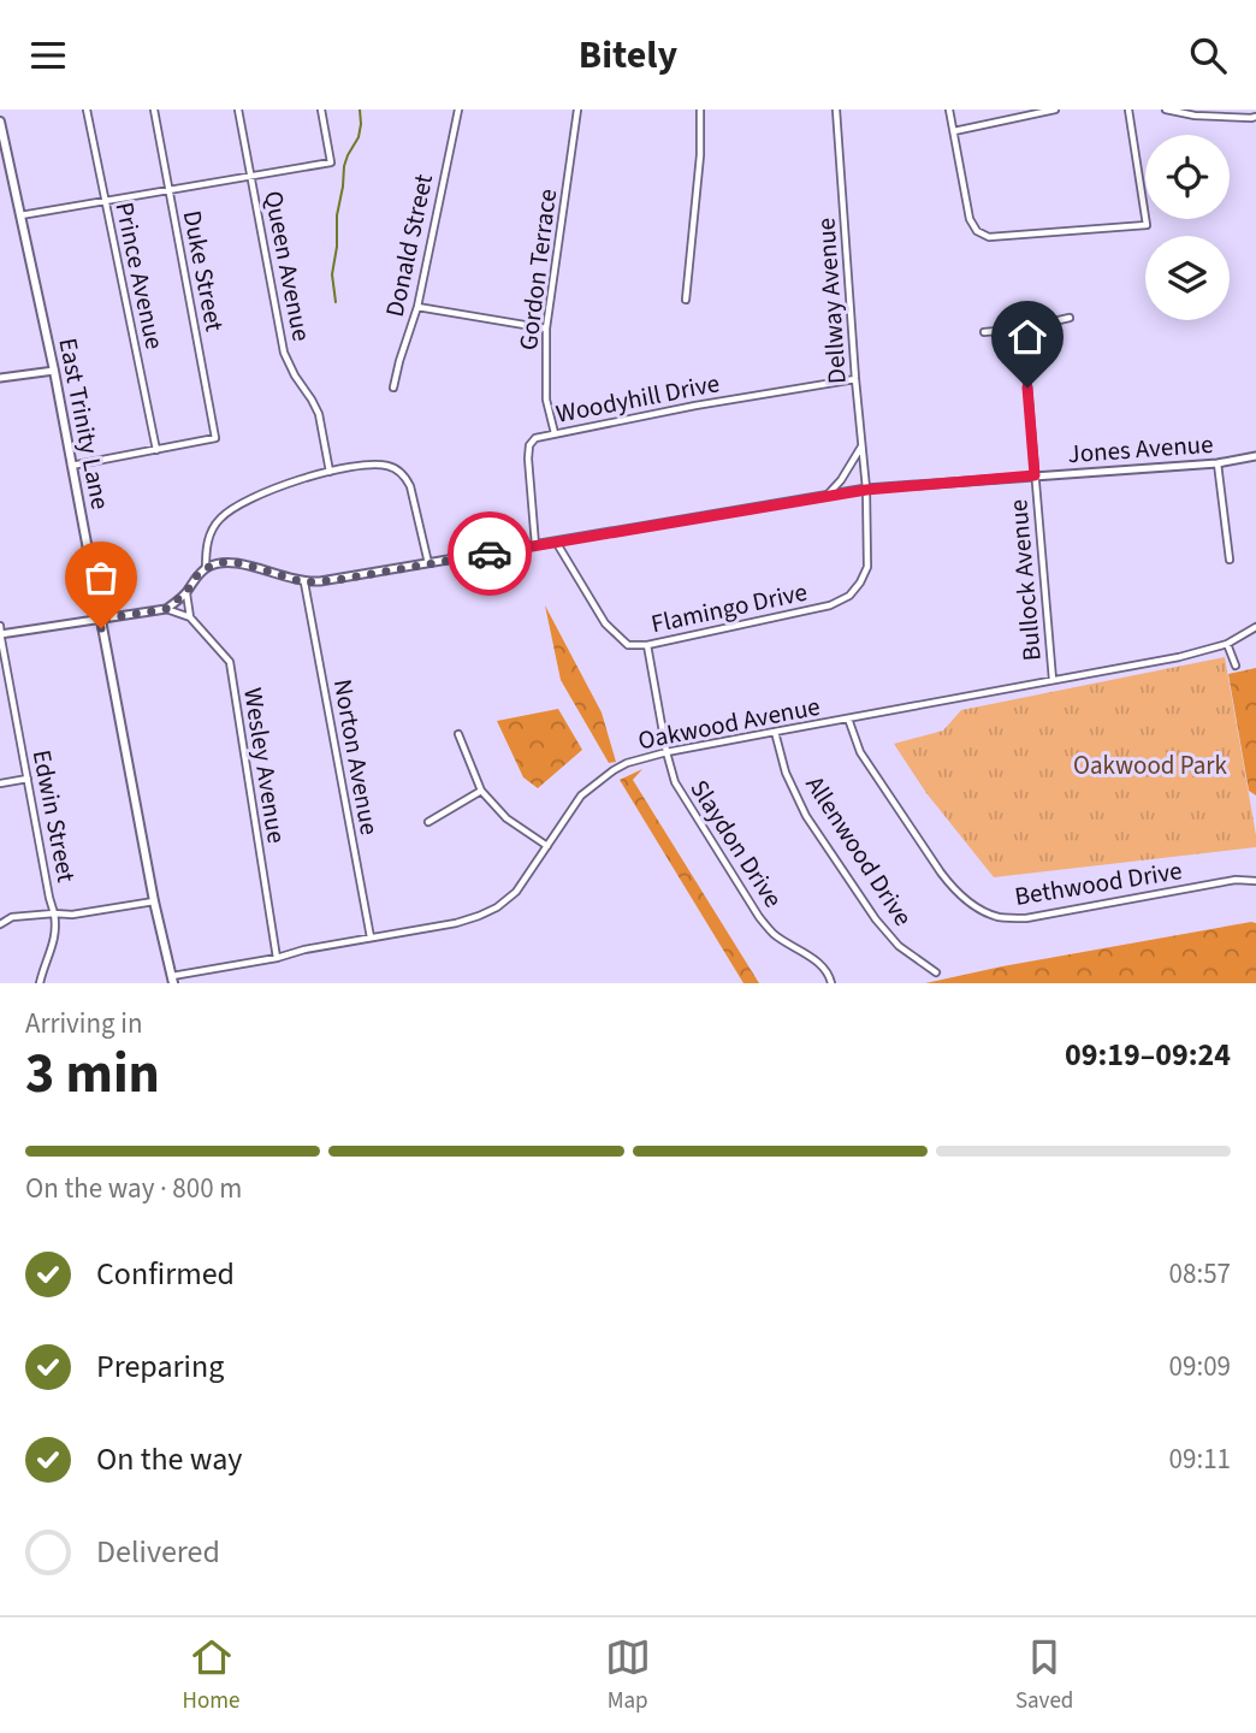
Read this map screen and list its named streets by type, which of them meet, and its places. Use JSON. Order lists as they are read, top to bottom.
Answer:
{
  "streets": {
    "main road": ["East Trinity Lane"],
    "street": [
      "Donald Street",
      "Queen Avenue",
      "Gordon Terrace",
      "Duke Street",
      "Prince Avenue",
      "Dellway Avenue",
      "Woodyhill Drive",
      "Jones Avenue",
      "Bullock Avenue",
      "Flamingo Drive",
      "Oakwood Avenue",
      "Norton Avenue",
      "Wesley Avenue",
      "Edwin Street",
      "Slaydon Drive",
      "Allenwood Drive",
      "Bethwood Drive"
    ]
  },
  "crossings": [
    ["Gordon Terrace", "Woodyhill Drive"],
    ["Duke Street", "Prince Avenue"],
    ["Dellway Avenue", "Woodyhill Drive"],
    ["Dellway Avenue", "Jones Avenue"],
    ["Dellway Avenue", "Flamingo Drive"],
    ["Woodyhill Drive", "Jones Avenue"],
    ["East Trinity Lane", "Oakwood Avenue"],
    ["East Trinity Lane", "Edwin Street"],
    ["Jones Avenue", "Bullock Avenue"],
    ["Jones Avenue", "Flamingo Drive"],
    ["Jones Avenue", "Norton Avenue"],
    ["Bullock Avenue", "Oakwood Avenue"],
    ["Flamingo Drive", "Slaydon Drive"],
    ["Oakwood Avenue", "Norton Avenue"],
    ["Oakwood Avenue", "Wesley Avenue"],
    ["Oakwood Avenue", "Slaydon Drive"],
    ["Oakwood Avenue", "Allenwood Drive"],
    ["Oakwood Avenue", "Bethwood Drive"]
  ],
  "parks": ["Oakwood Park"],
  "page": {
    "header": "Bitely",
    "heading": ["3 min", "Arriving in", "09:19–09:24"],
    "bar": "On the way · 800 m",
    "list": [
      ["Confirmed", "08:57"],
      ["Preparing", "09:09"],
      ["On the way", "09:11"],
      "Delivered"
    ],
    "tabs": ["Home", "Map", "Saved"]
  }
}
